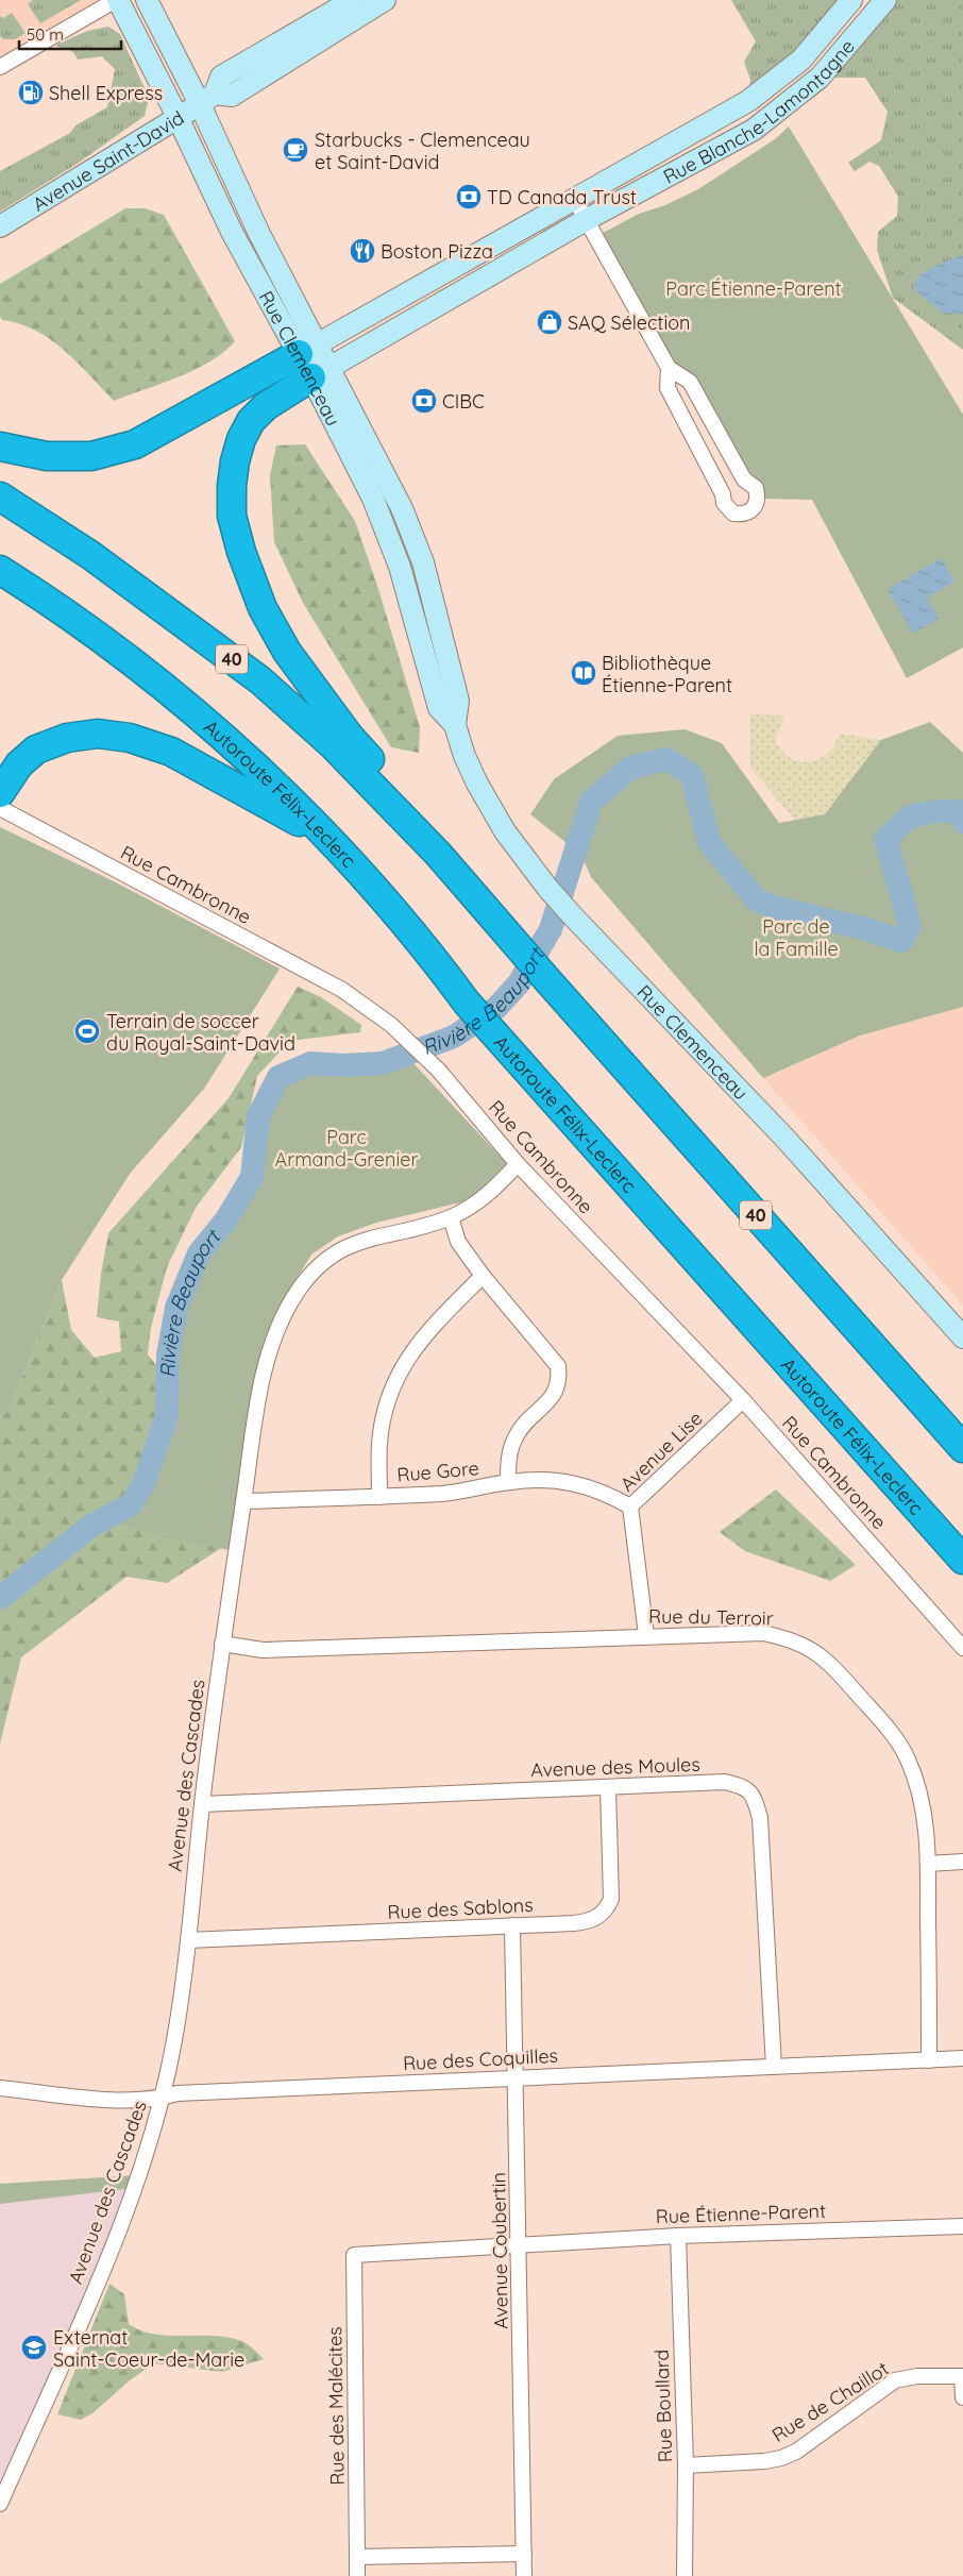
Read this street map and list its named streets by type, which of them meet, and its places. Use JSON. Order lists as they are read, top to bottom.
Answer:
{
  "streets": {
    "highway": ["40", "Autoroute Félix-Leclerc"],
    "street": [
      "Rue Blanche-Lamontagne",
      "Avenue Saint-David",
      "Rue Clemenceau",
      "Rue Cambronne",
      "Avenue Lise",
      "Rue Gore",
      "Rue du Terroir",
      "Avenue des Moules",
      "Avenue des Cascades",
      "Rue des Sablons",
      "Rue des Coquilles",
      "Rue Étienne-Parent",
      "Avenue Coubertin",
      "Rue de Chaillot",
      "Rue des Malécites",
      "Rue Boullard"
    ]
  },
  "crossings": [
    ["Rue Blanche-Lamontagne", "Rue Clemenceau"],
    ["Avenue Saint-David", "Rue Clemenceau"],
    ["Rue Cambronne", "Avenue Lise"],
    ["Rue Cambronne", "Avenue des Cascades"],
    ["Avenue Lise", "Rue Gore"],
    ["Avenue Lise", "Rue du Terroir"],
    ["Rue Gore", "Avenue des Cascades"],
    ["Rue du Terroir", "Avenue des Cascades"],
    ["Rue du Terroir", "Rue des Coquilles"],
    ["Avenue des Moules", "Avenue des Cascades"],
    ["Avenue des Moules", "Rue des Sablons"],
    ["Avenue des Moules", "Rue des Coquilles"],
    ["Avenue des Cascades", "Rue des Sablons"],
    ["Avenue des Cascades", "Rue des Coquilles"],
    ["Rue des Sablons", "Avenue Coubertin"],
    ["Rue des Coquilles", "Avenue Coubertin"],
    ["Rue Étienne-Parent", "Avenue Coubertin"],
    ["Rue Étienne-Parent", "Rue des Malécites"],
    ["Rue Étienne-Parent", "Rue Boullard"],
    ["Avenue Coubertin", "Rue des Malécites"],
    ["Rue de Chaillot", "Rue Boullard"]
  ],
  "water": ["Rivière Beauport"],
  "parks": ["Parc Étienne-Parent", "Parc de la Famille", "Parc Armand-Grenier"],
  "places": {
    "fuel station": ["Shell Express"],
    "cafe": ["Starbucks - Clemenceau et Saint-David"],
    "bank": ["TD Canada Trust", "CIBC"],
    "restaurant": ["Boston Pizza"],
    "shop": ["SAQ Sélection"],
    "library": ["Bibliothèque Étienne-Parent"],
    "sports": ["Terrain de soccer du Royal-Saint-David"],
    "school or university": ["Externat Saint-Coeur-de-Marie"]
  },
  "scale_bar": "50 m"
}
